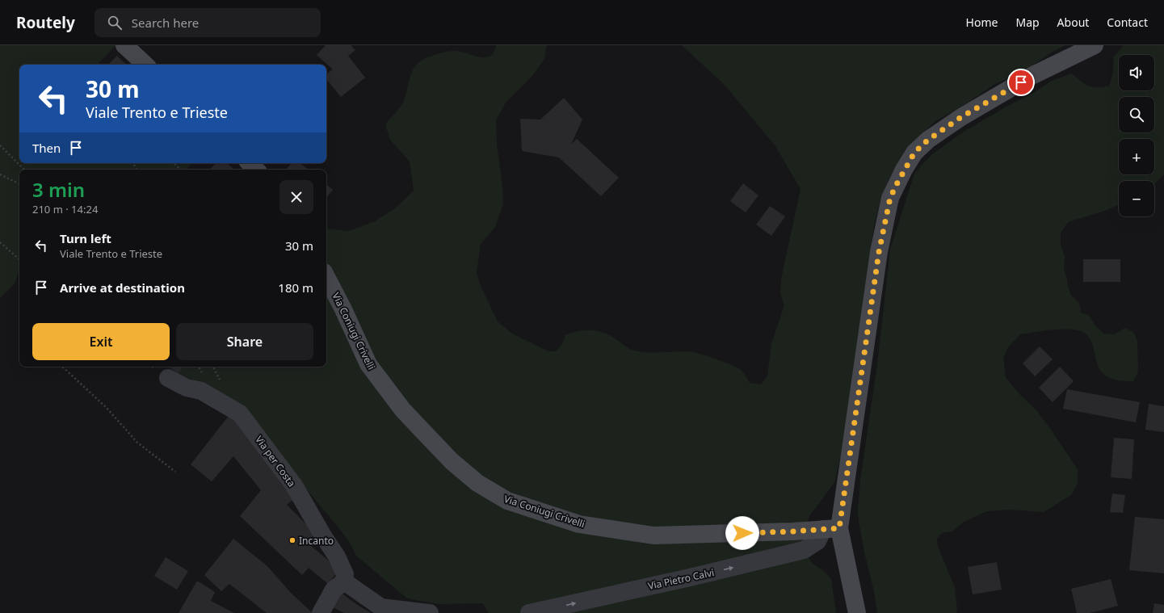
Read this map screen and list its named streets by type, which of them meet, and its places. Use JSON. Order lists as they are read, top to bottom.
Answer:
{
  "streets": {
    "main road": ["Via Coniugi Crivelli"],
    "street": ["Via per Costa", "Via Pietro Calvi"]
  },
  "crossings": [
    ["Via Coniugi Crivelli", "Via Pietro Calvi"]
  ],
  "one_way": ["Via Pietro Calvi"],
  "places": ["Incanto"],
  "page": {
    "header": "Routely",
    "search": "Search here",
    "nav": [
      "Home",
      "Map",
      "About",
      "Contact"
    ],
    "map_buttons": ["+", "−"],
    "turn": ["30 m", "Viale Trento e Trieste"],
    "then": "Then",
    "heading": ["3 min", "210 m · 14:24"],
    "list": [
      {
        "name": "Turn left",
        "note": "Viale Trento e Trieste",
        "value": "30 m"
      },
      {
        "name": "Arrive at destination",
        "value": "180 m"
      }
    ],
    "buttons": ["Exit", "Share"]
  }
}
